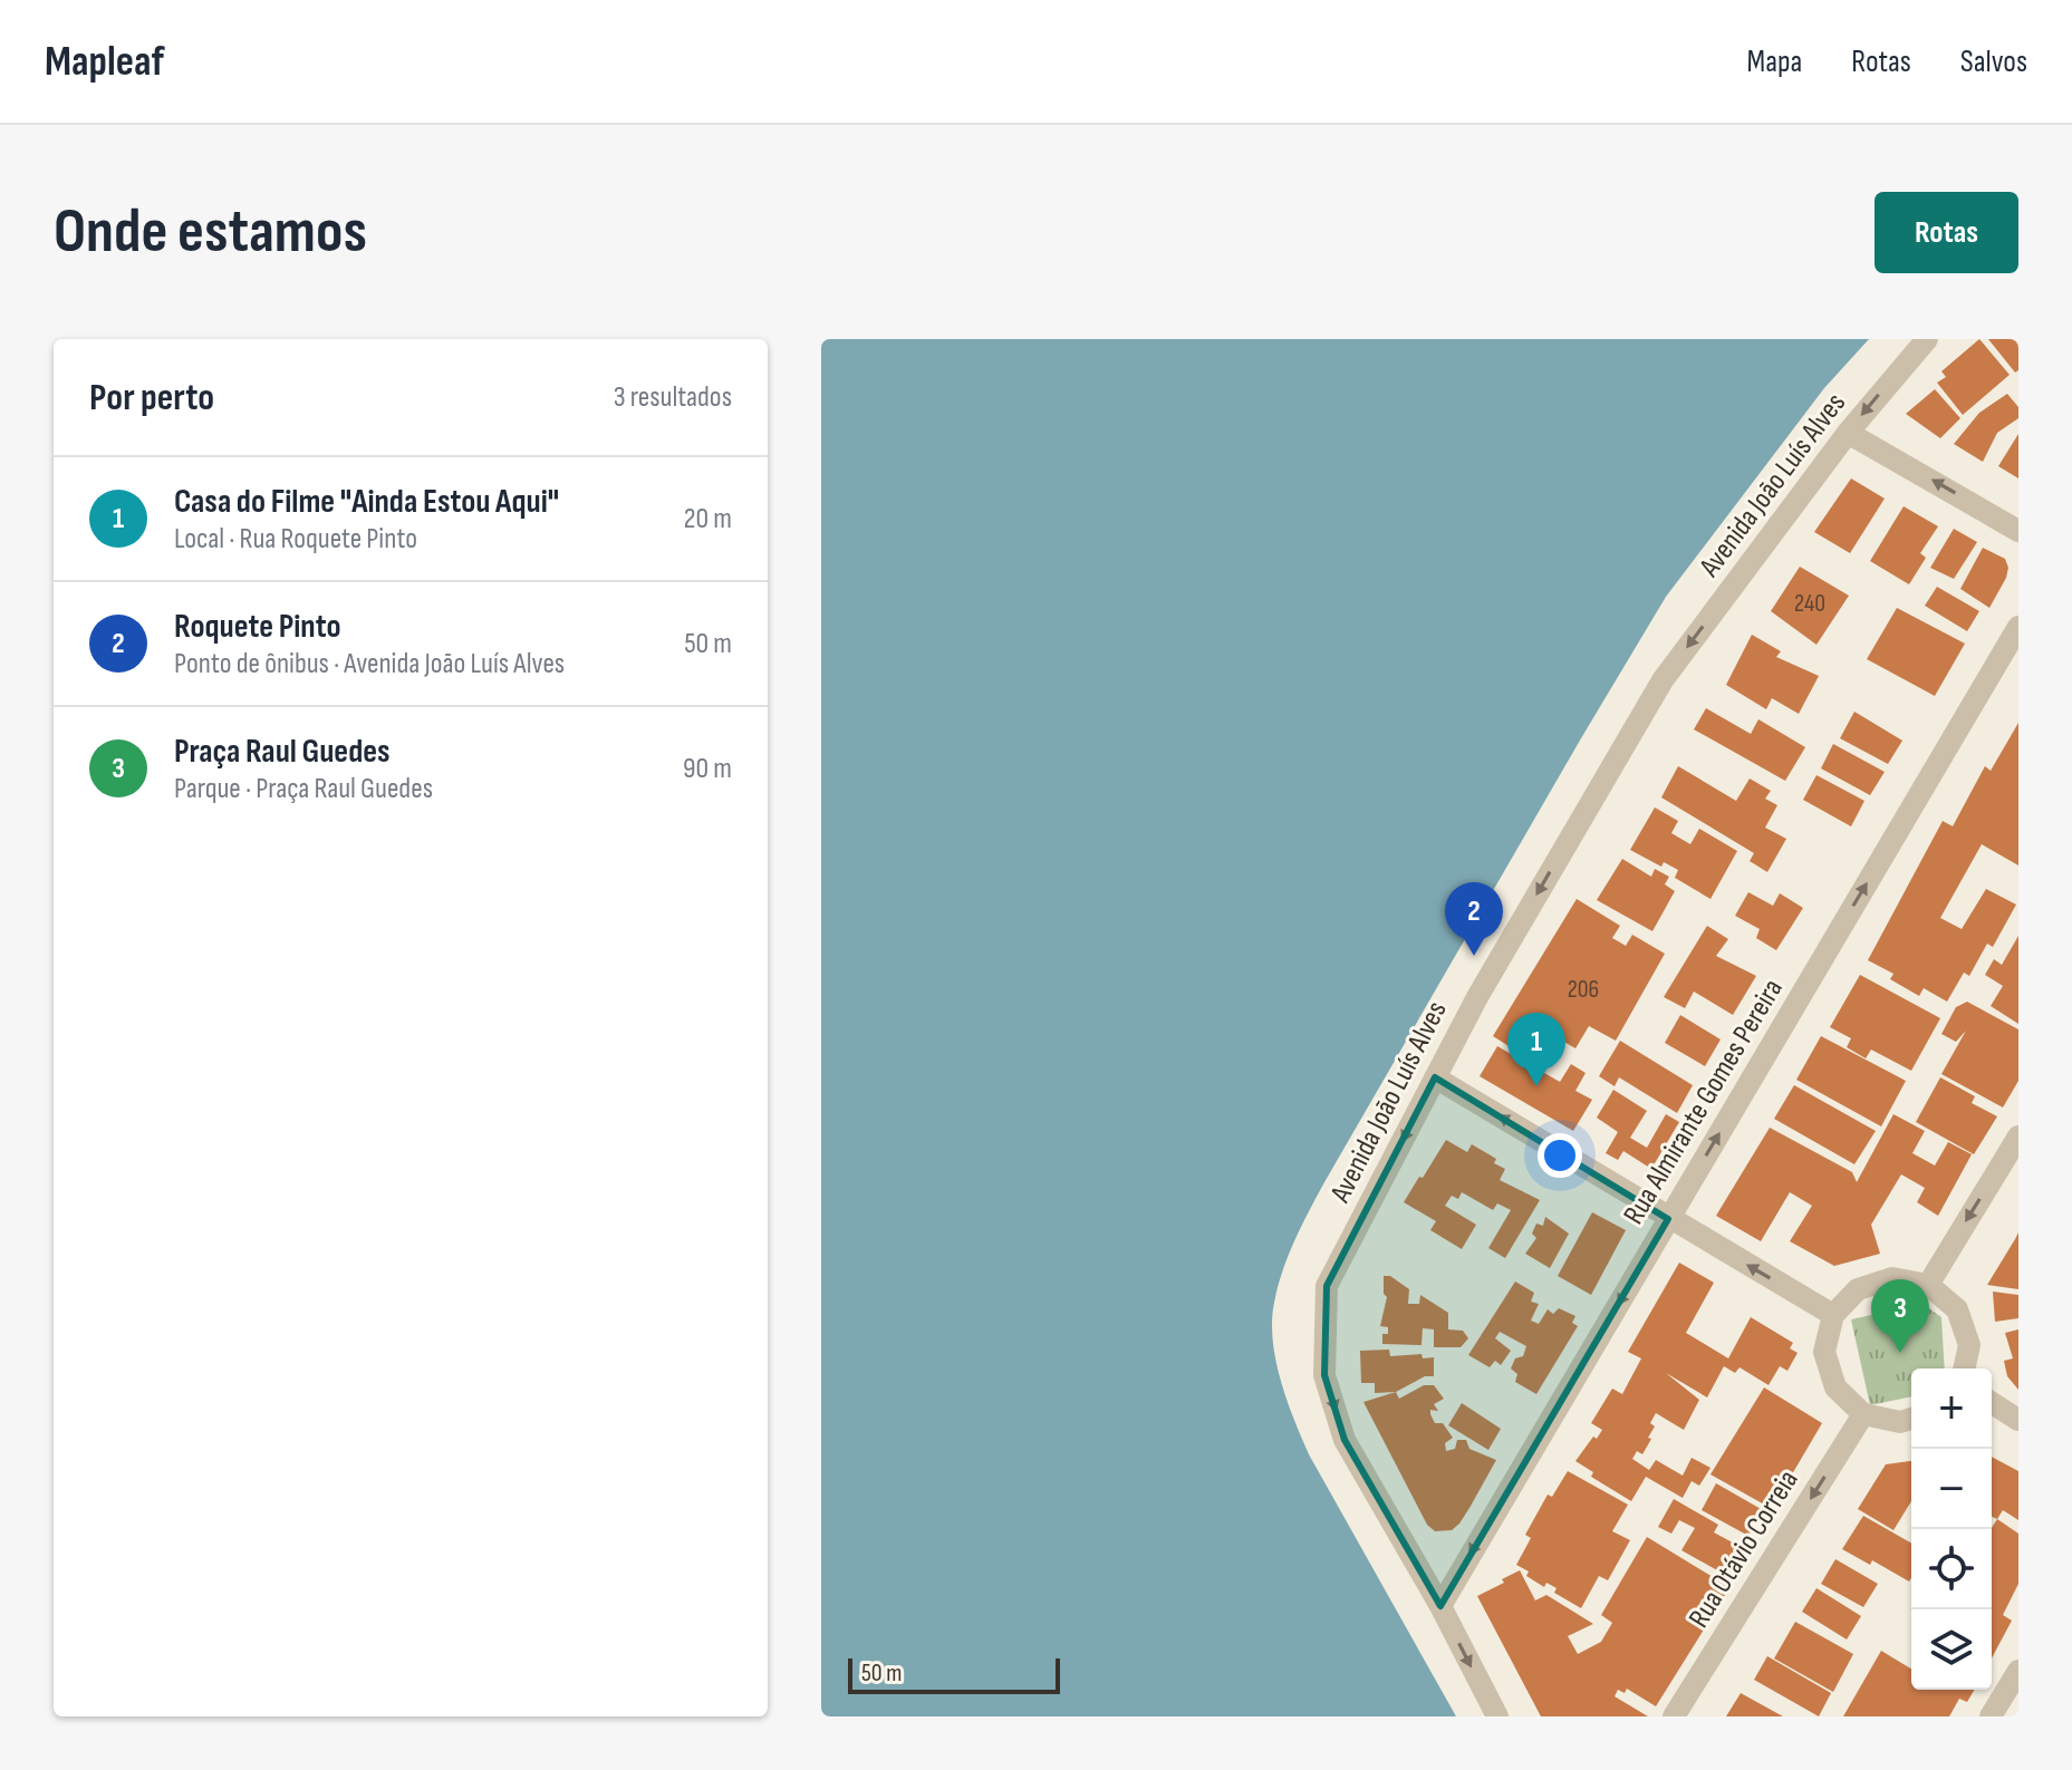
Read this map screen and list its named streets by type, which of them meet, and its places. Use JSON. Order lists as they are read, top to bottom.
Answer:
{
  "streets": {
    "street": ["Avenida João Luís Alves", "Rua Almirante Gomes Pereira", "Rua Otávio Correia"]
  },
  "crossings": [
    ["Avenida João Luís Alves", "Rua Almirante Gomes Pereira"]
  ],
  "one_way": ["Avenida João Luís Alves", "Rua Otávio Correia"],
  "house_numbers": ["240", "206"],
  "scale_bar": "50 m",
  "page": {
    "header": "Mapleaf",
    "nav": ["Mapa", "Rotas", "Salvos"],
    "buttons": "Rotas",
    "title": "Onde estamos",
    "heading": ["Por perto", "3 resultados"],
    "list": [
      {
        "mark": "1",
        "name": "Casa do Filme \"Ainda Estou Aqui\"",
        "note": "Local · Rua Roquete Pinto",
        "value": "20 m"
      },
      {
        "mark": "2",
        "name": "Roquete Pinto",
        "note": "Ponto de ônibus · Avenida João Luís Alves",
        "value": "50 m"
      },
      {
        "mark": "3",
        "name": "Praça Raul Guedes",
        "note": "Parque · Praça Raul Guedes",
        "value": "90 m"
      }
    ],
    "pins": ["2", "1", "3"],
    "map_buttons": ["+", "−"],
    "scale": "50 m"
  }
}
